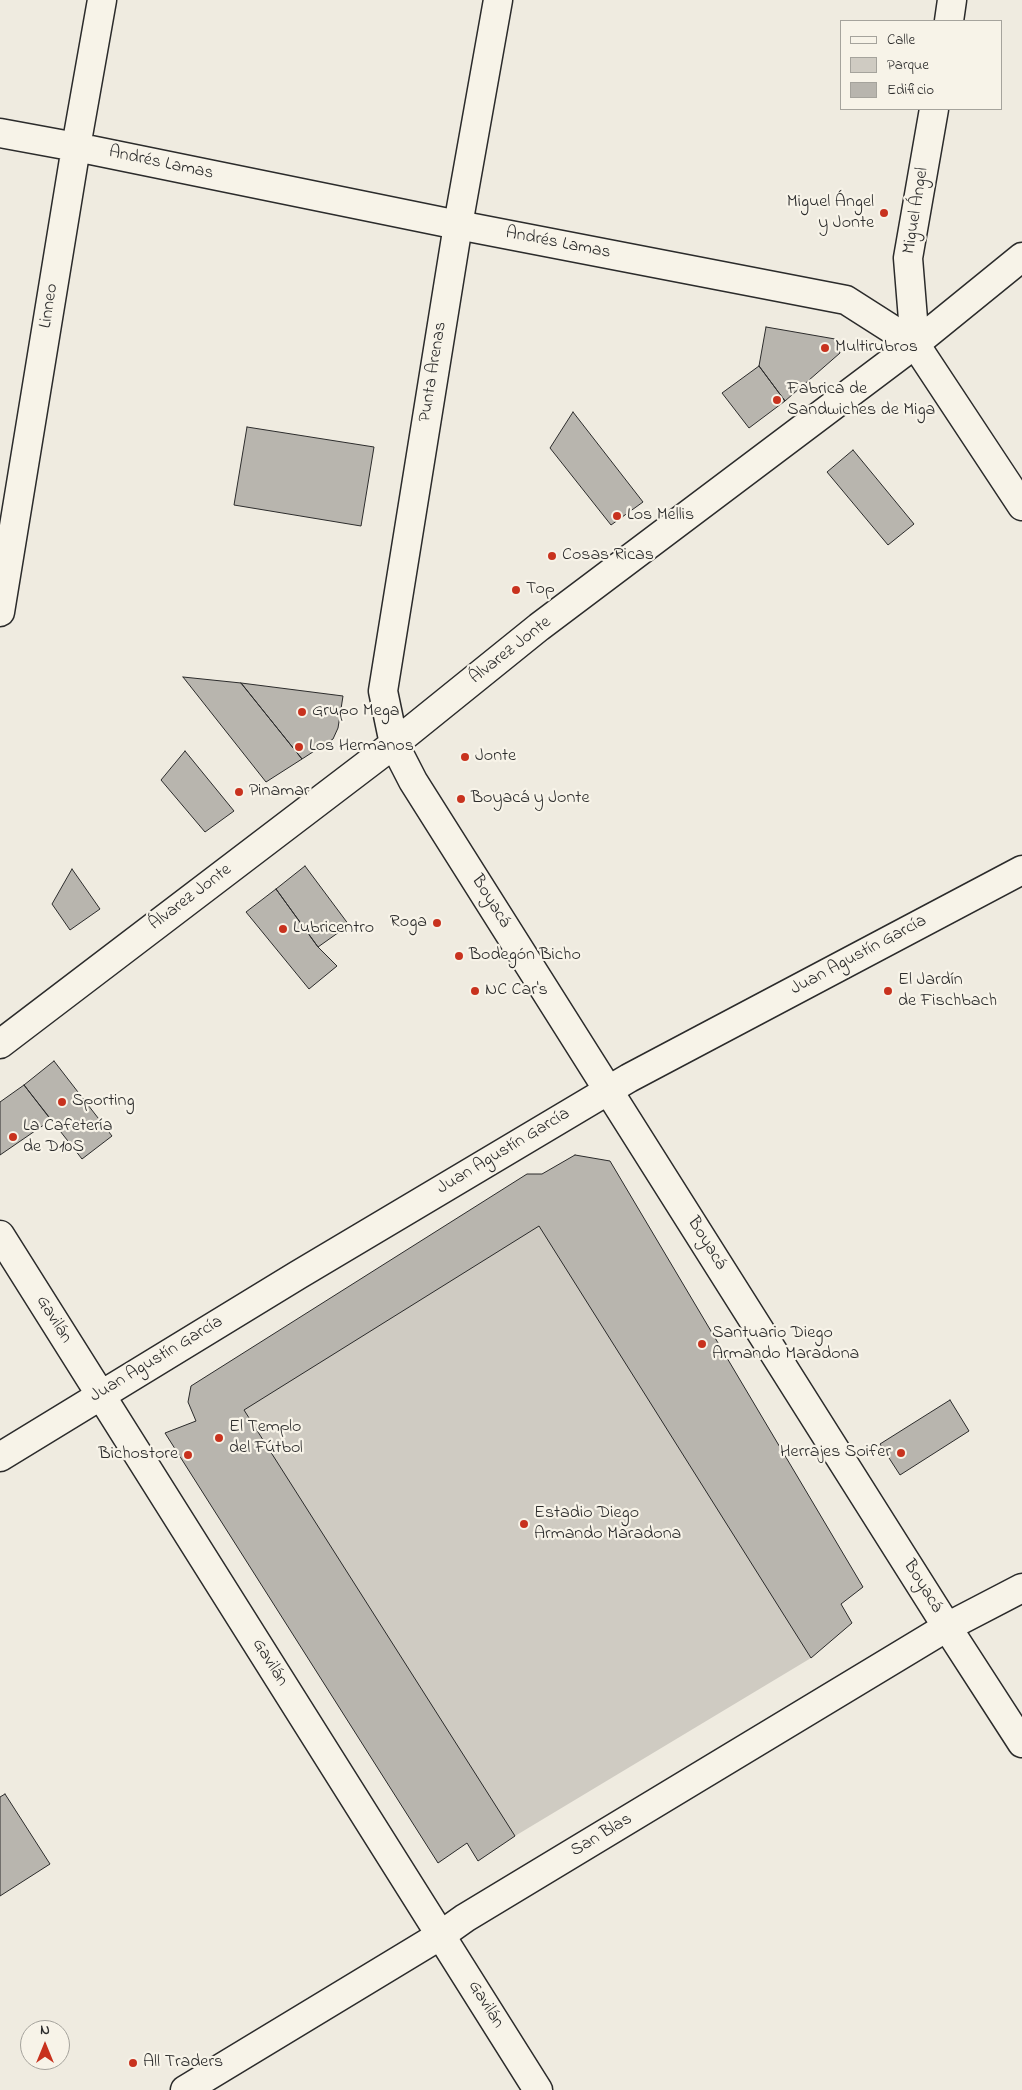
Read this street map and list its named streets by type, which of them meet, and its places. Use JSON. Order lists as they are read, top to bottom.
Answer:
{
  "streets": {
    "street": [
      "Andrés Lamas",
      "Miguel Ángel",
      "Linneo",
      "Punta Arenas",
      "Álvarez Jonte",
      "Boyacá",
      "Juan Agustín García",
      "Gavilán",
      "San Blas"
    ]
  },
  "crossings": [
    ["Andrés Lamas", "Miguel Ángel"],
    ["Andrés Lamas", "Linneo"],
    ["Andrés Lamas", "Punta Arenas"],
    ["Andrés Lamas", "Álvarez Jonte"],
    ["Miguel Ángel", "Álvarez Jonte"],
    ["Punta Arenas", "Álvarez Jonte"],
    ["Punta Arenas", "Boyacá"],
    ["Álvarez Jonte", "Boyacá"],
    ["Boyacá", "Juan Agustín García"],
    ["Boyacá", "San Blas"],
    ["Juan Agustín García", "Gavilán"],
    ["Gavilán", "San Blas"]
  ],
  "places": [
    "Miguel Ángel y Jonte",
    "Multirubros",
    "Fabrica de Sandwiches de Miga",
    "Los Mellis",
    "Cosas Ricas",
    "Top",
    "Grupo Mega",
    "Los Hermanos",
    "Jonte",
    "Pinamar",
    "Boyacá y Jonte",
    "Roga",
    "Lubricentro",
    "Bodegón Bicho",
    "NC Car's",
    "El Jardín de Fischbach",
    "Sporting",
    "La Cafetería de D10S",
    "Santuario Diego Armando Maradona",
    "El Templo del Fútbol",
    "Herrajes Soifer",
    "Bichostore",
    "Estadio Diego Armando Maradona",
    "All Traders"
  ],
  "legend": ["Calle", "Parque", "Edificio"],
  "north": "top"
}
